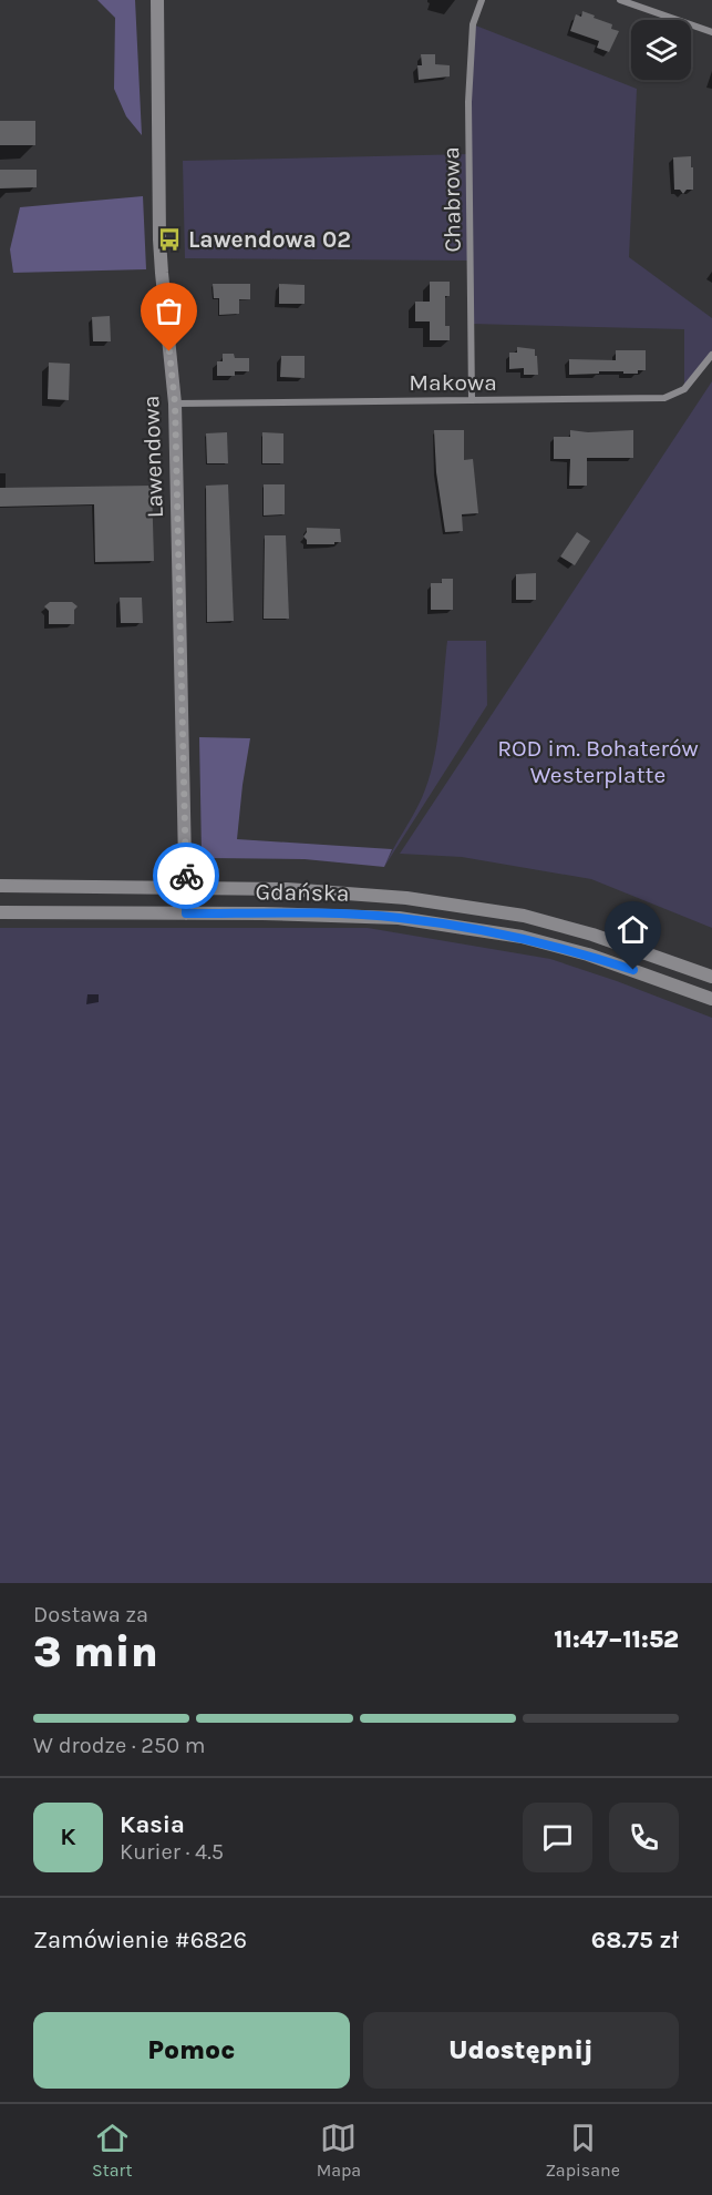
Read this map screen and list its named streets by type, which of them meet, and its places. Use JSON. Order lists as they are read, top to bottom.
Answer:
{
  "streets": {
    "main road": ["Lawendowa", "Gdańska"],
    "street": ["Chabrowa", "Makowa"]
  },
  "crossings": [
    ["Chabrowa", "Makowa"],
    ["Makowa", "Lawendowa"],
    ["Lawendowa", "Gdańska"]
  ],
  "parks": ["ROD im. Bohaterów Westerplatte"],
  "places": {
    "bus stop": ["Lawendowa 02"]
  },
  "page": {
    "heading": ["3 min", "Dostawa za", "11:47–11:52"],
    "panel": [
      "Kasia",
      "Kurier · 4.5",
      "Zamówienie #6826",
      "68.75 zł"
    ],
    "bar": "W drodze · 250 m",
    "round": "K",
    "buttons": ["Pomoc", "Udostępnij"],
    "tabs": ["Start", "Mapa", "Zapisane"]
  }
}
